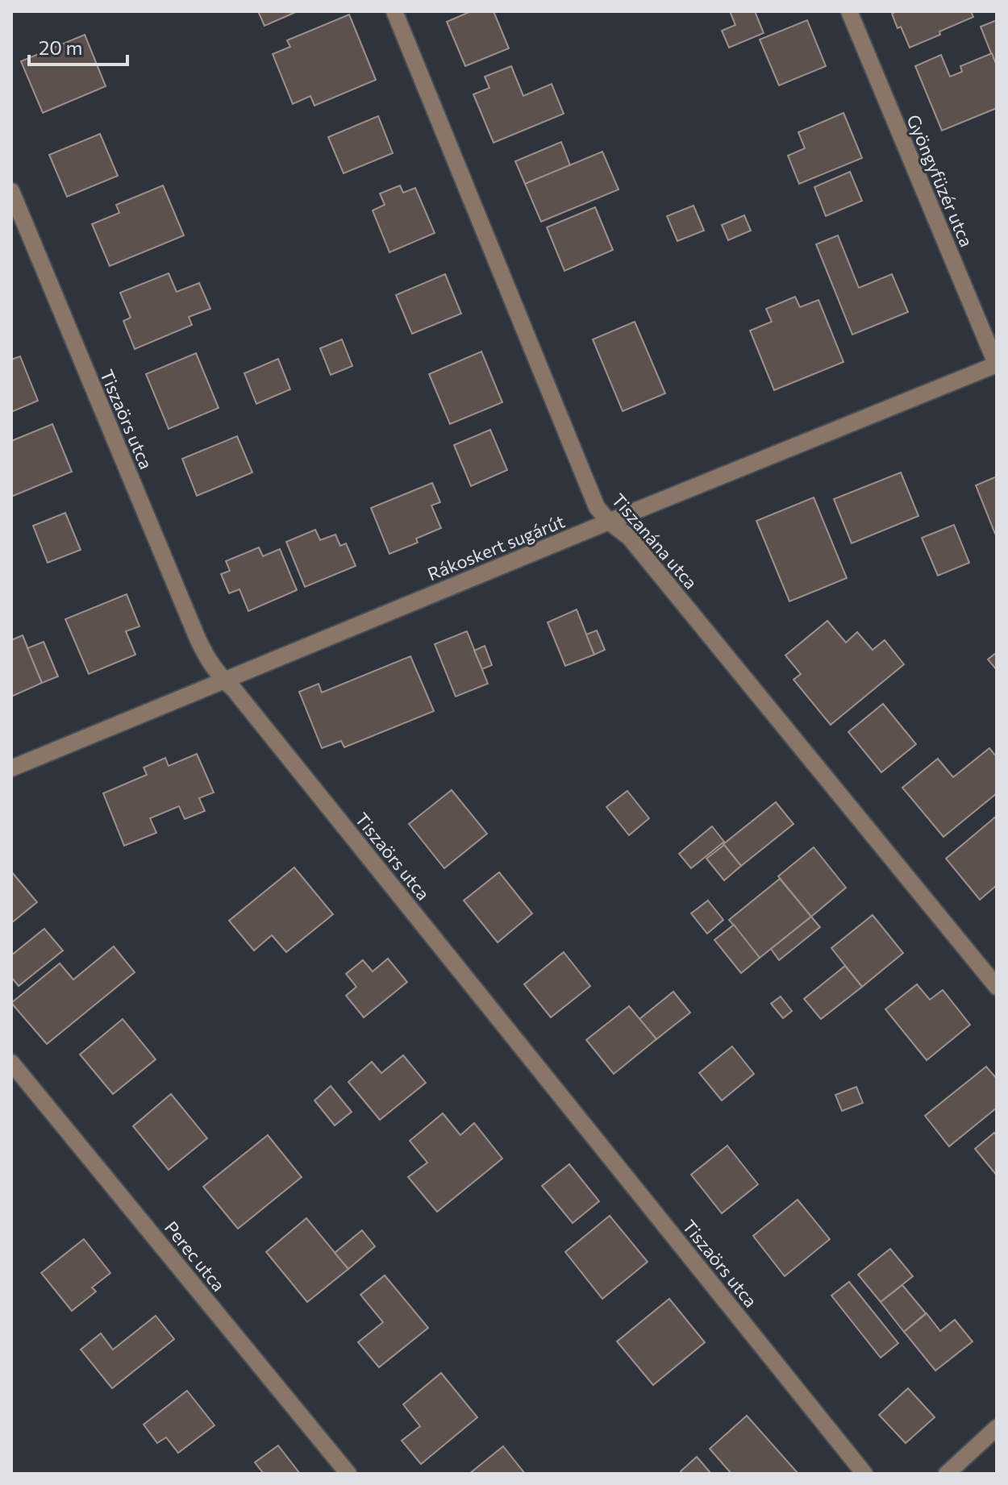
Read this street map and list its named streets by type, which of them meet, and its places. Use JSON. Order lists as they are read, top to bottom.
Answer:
{
  "streets": {
    "street": [
      "Gyöngyfüzér utca",
      "Tiszaörs utca",
      "Tiszanána utca",
      "Rákoskert sugárút",
      "Perec utca"
    ]
  },
  "crossings": [
    ["Gyöngyfüzér utca", "Rákoskert sugárút"],
    ["Tiszaörs utca", "Rákoskert sugárút"],
    ["Tiszanána utca", "Rákoskert sugárút"]
  ],
  "scale_bar": "20 m"
}
